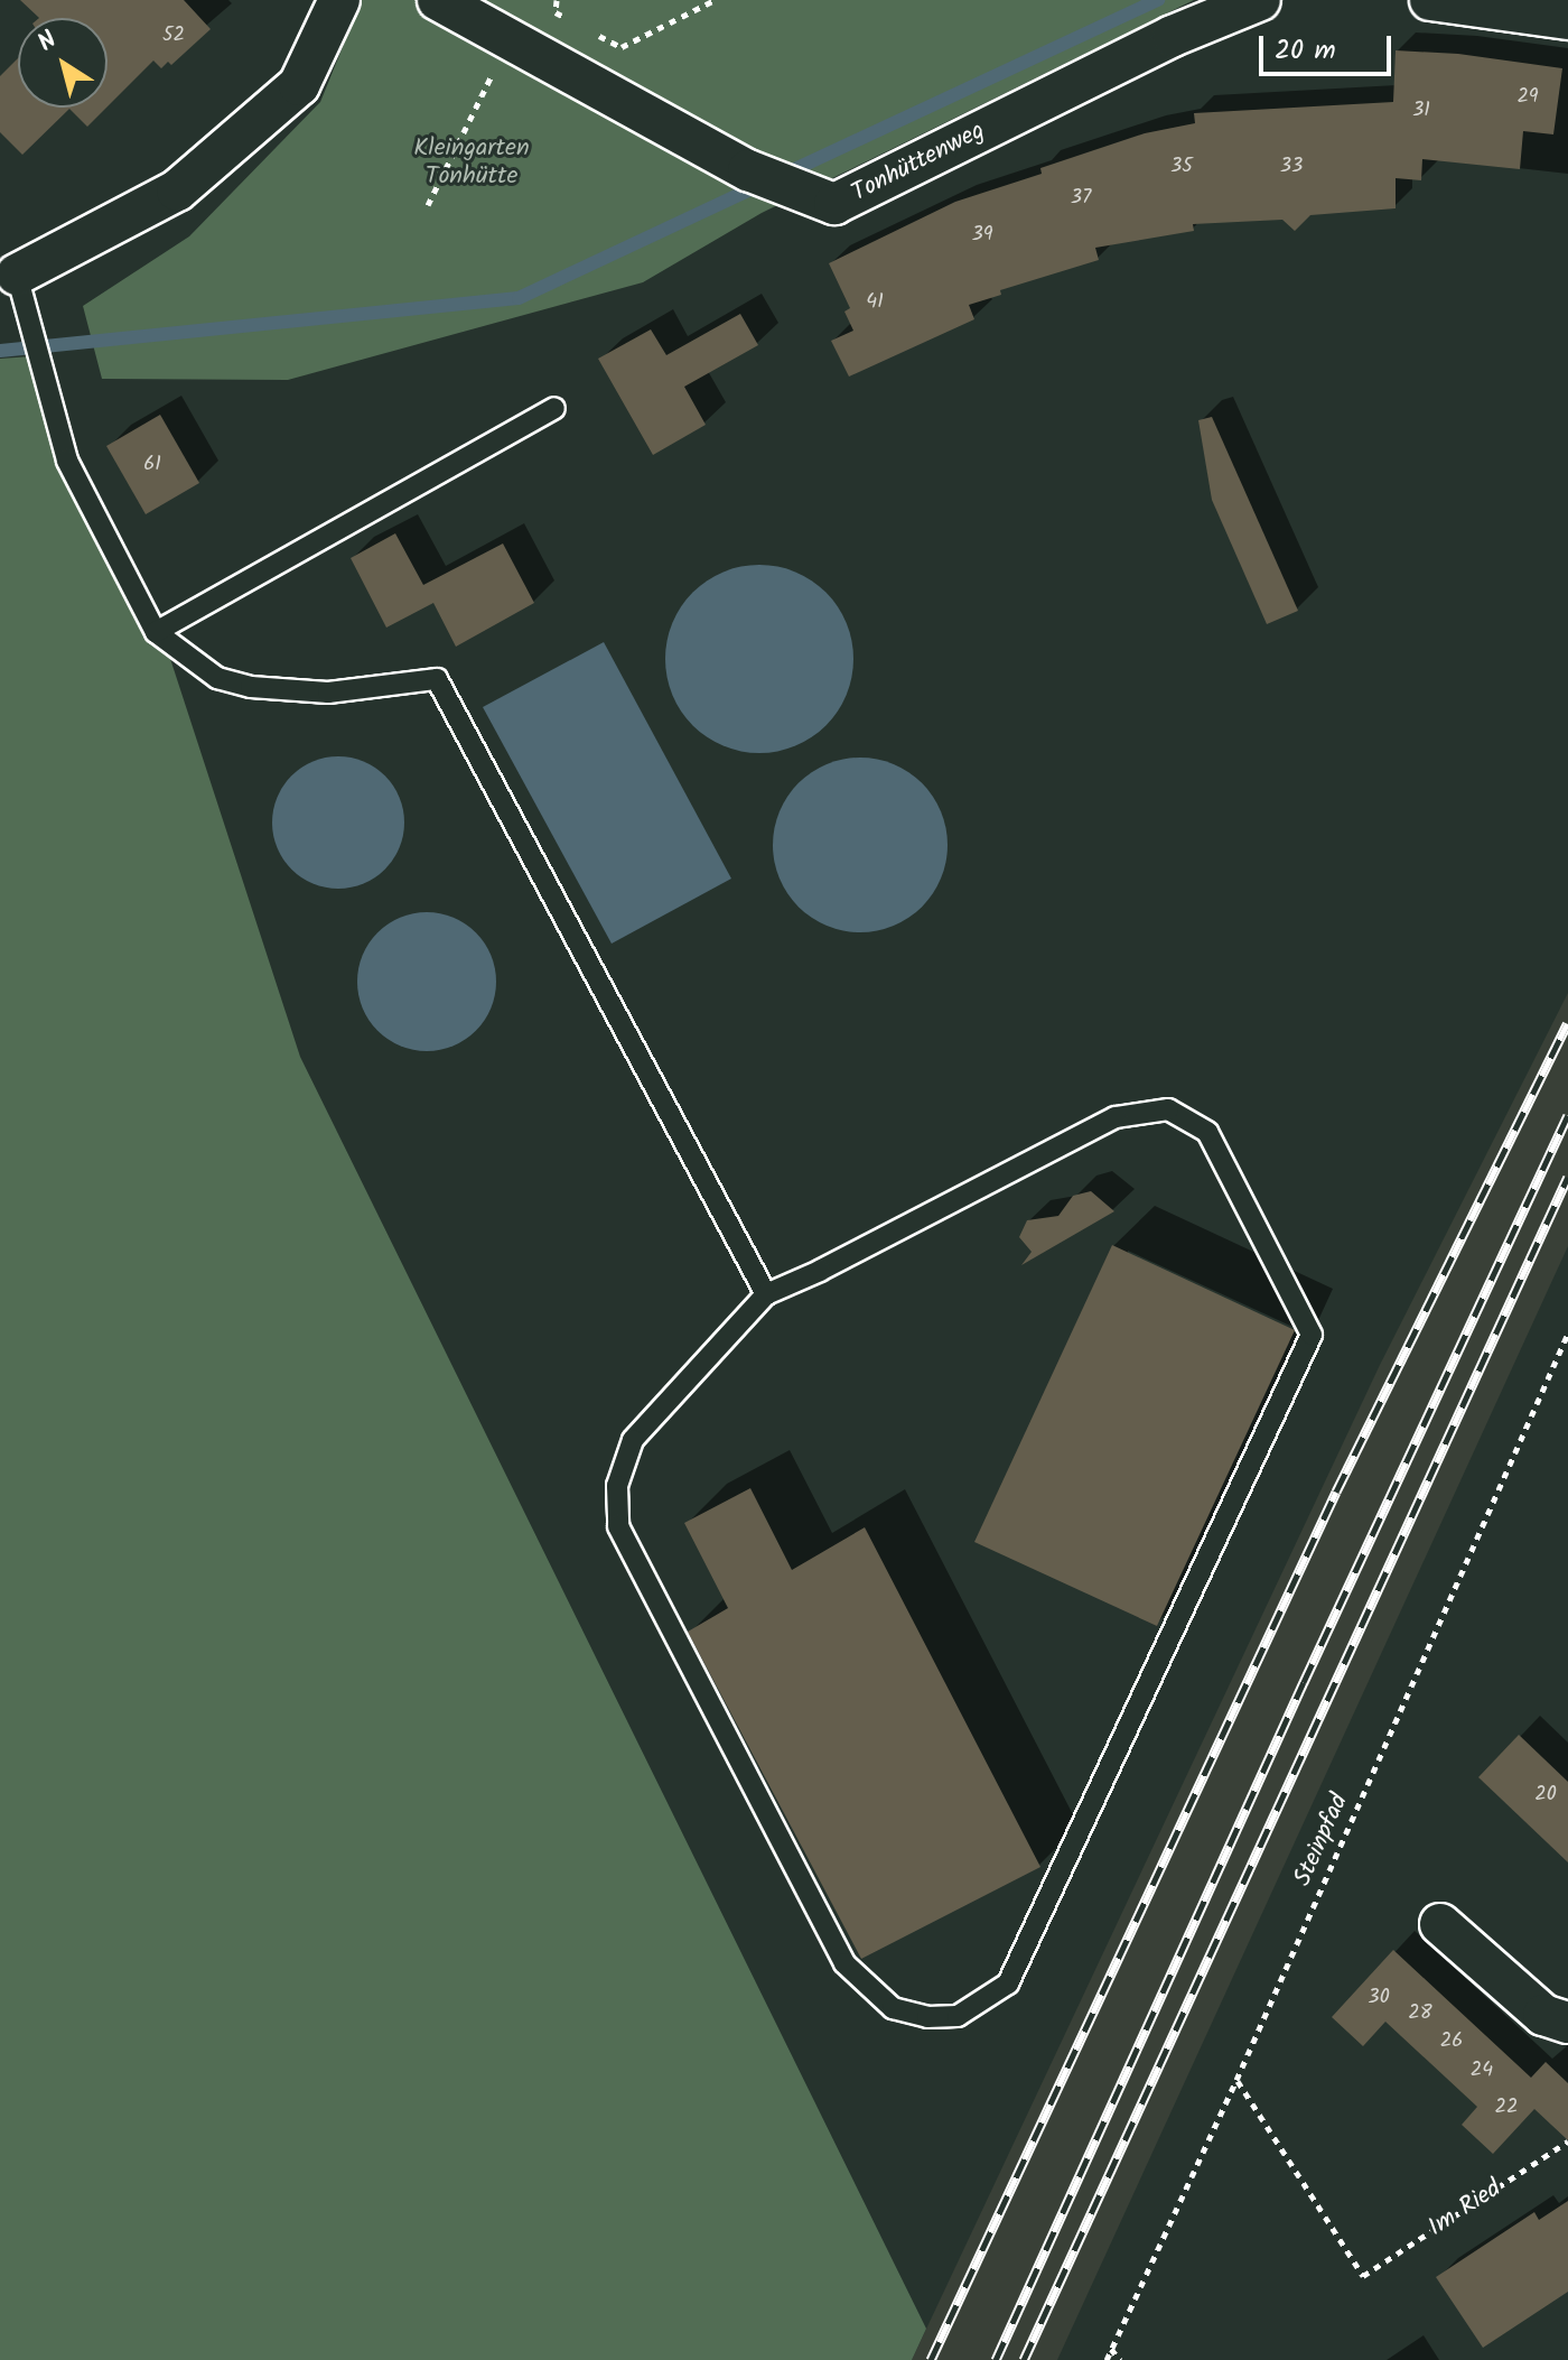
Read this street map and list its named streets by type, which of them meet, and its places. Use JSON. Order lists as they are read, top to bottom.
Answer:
{
  "streets": {
    "street": ["Tonhüttenweg"],
    "path": ["Steinpfad", "Im Ried"]
  },
  "crossings": [
    ["Steinpfad", "Im Ried"]
  ],
  "parks": ["Kleingarten Tonhütte"],
  "house_numbers": [
    "52",
    "29",
    "31",
    "35",
    "33",
    "37",
    "39",
    "41",
    "61",
    "20",
    "30",
    "28",
    "26",
    "24",
    "22"
  ],
  "scale_bar": "20 m",
  "north": "top left"
}
